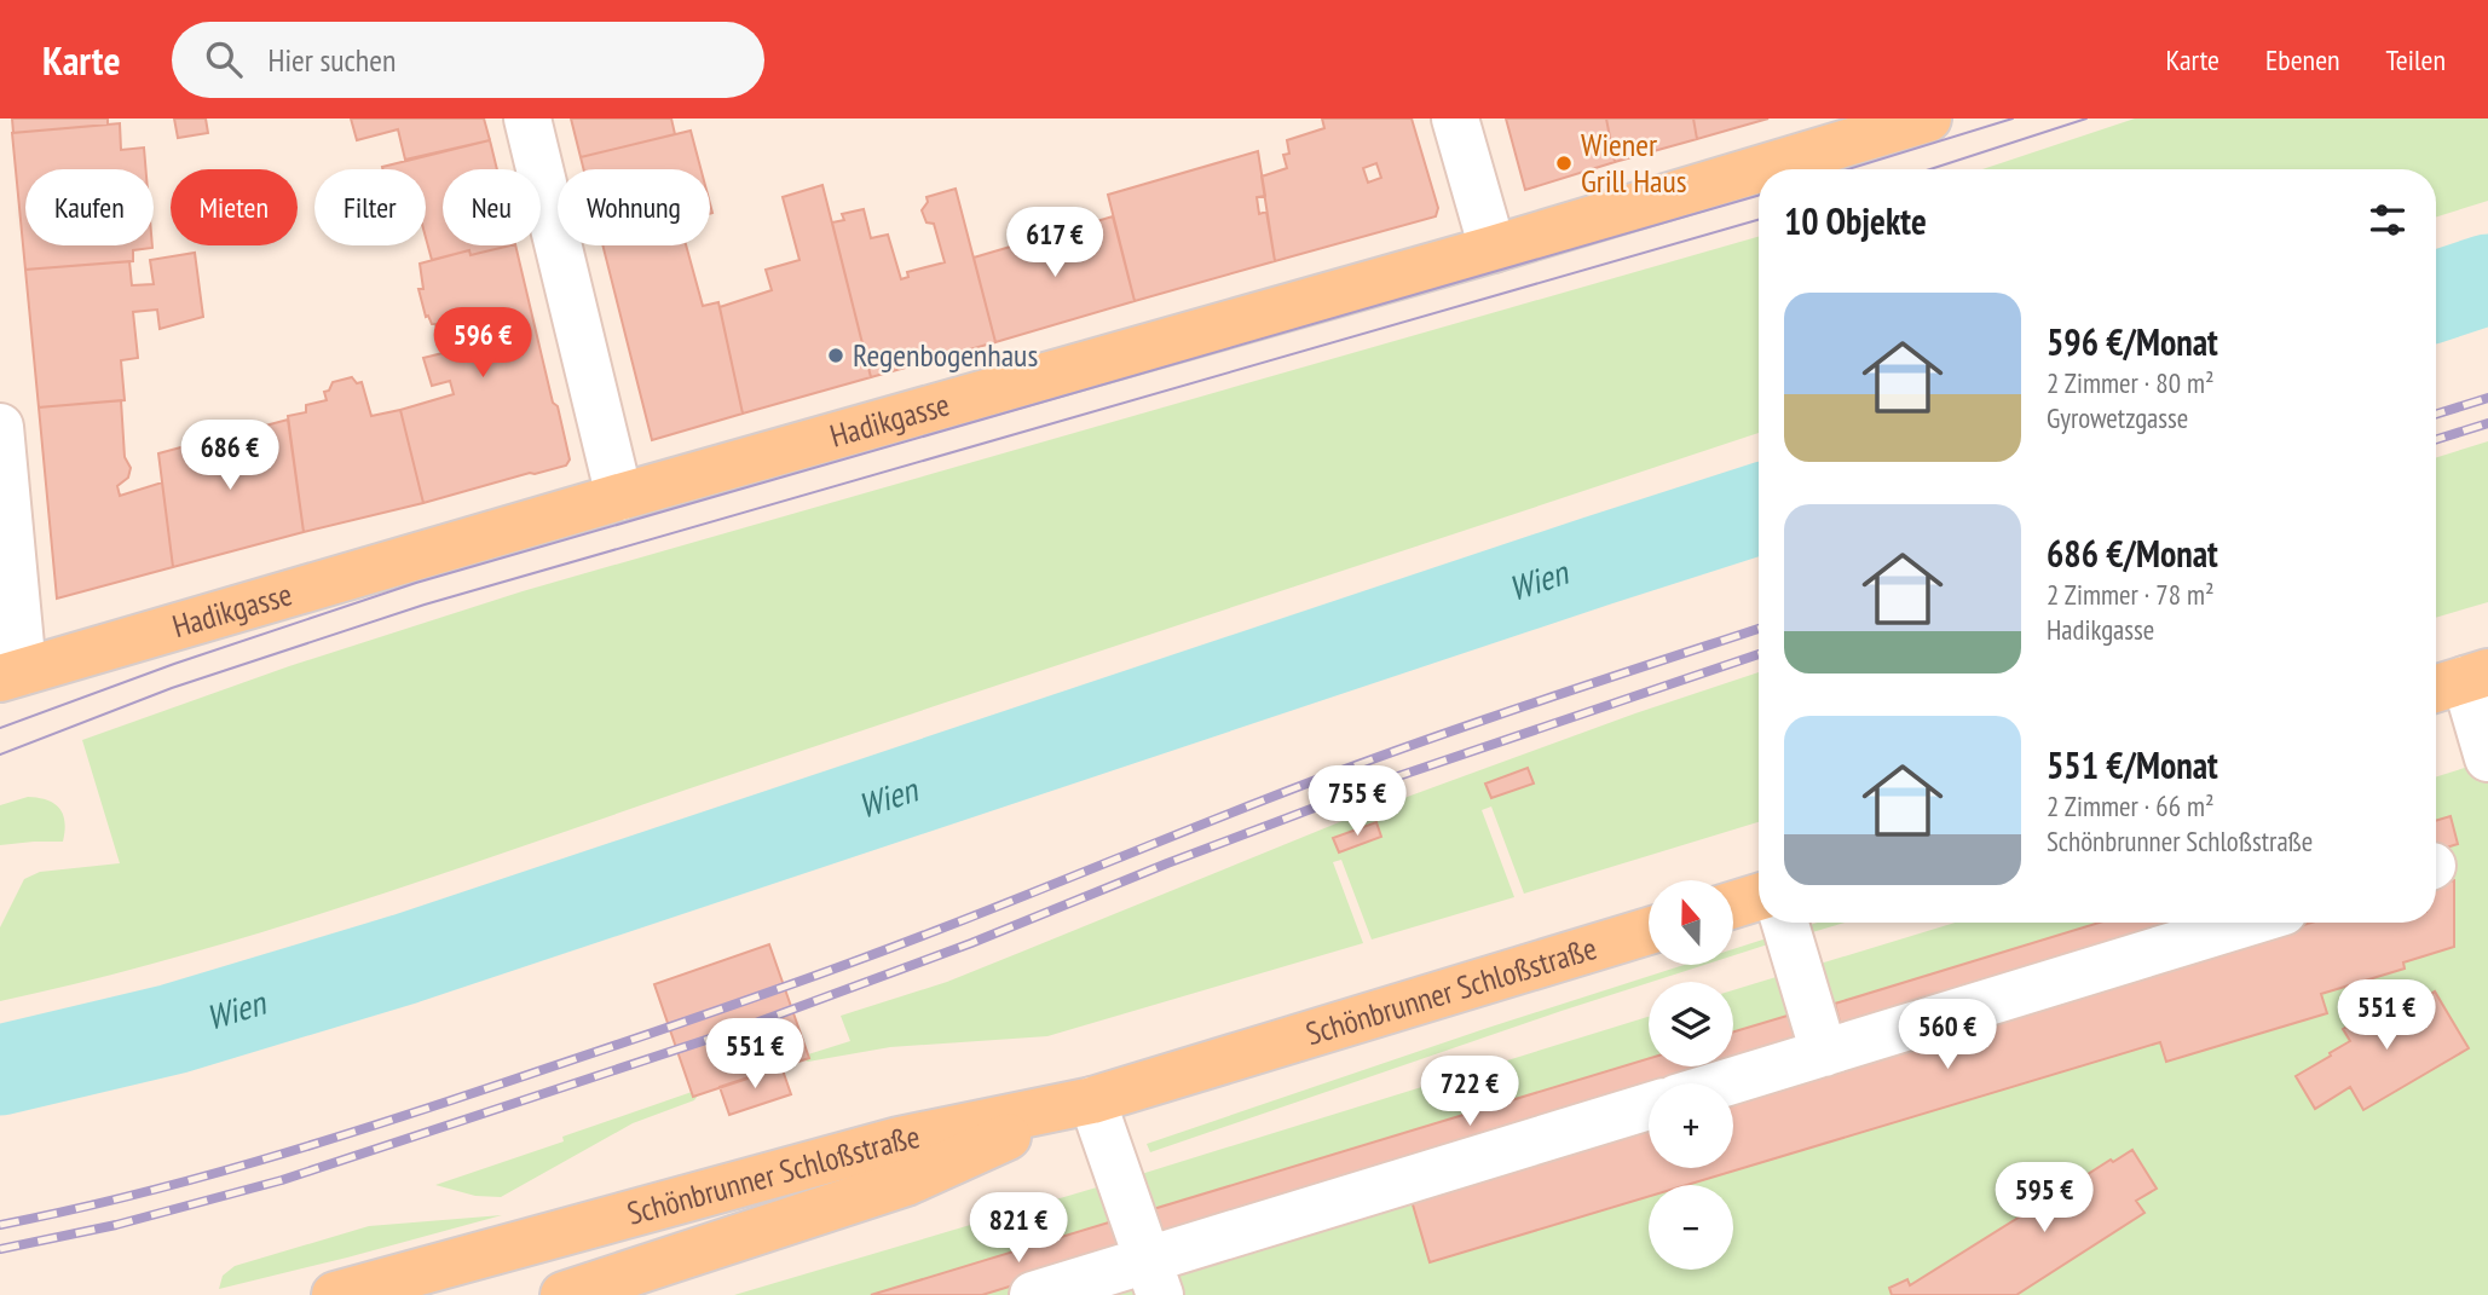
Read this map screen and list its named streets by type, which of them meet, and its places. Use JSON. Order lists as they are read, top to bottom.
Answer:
{
  "streets": {
    "main road": ["Hadikgasse", "Schönbrunner Schloßstraße"]
  },
  "water": ["Wien"],
  "places": ["Wiener Grill Haus", "Regenbogenhaus"],
  "north": "top",
  "page": {
    "header": "Karte",
    "search": "Hier suchen",
    "nav": ["Karte", "Ebenen", "Teilen"],
    "chip": [
      "Kaufen",
      "Mieten",
      "Filter",
      "Neu",
      "Wohnung"
    ],
    "heading": "10 Objekte",
    "price": [
      "617 €",
      "596 €",
      "686 €",
      "755 €",
      "551 €",
      "560 €",
      "551 €",
      "722 €",
      "595 €",
      "821 €"
    ],
    "list": [
      {
        "name": "596 €/Monat",
        "note": "2 Zimmer · 80 m² · Gyrowetzgasse"
      },
      {
        "name": "686 €/Monat",
        "note": "2 Zimmer · 78 m² · Hadikgasse"
      },
      {
        "name": "551 €/Monat",
        "note": "2 Zimmer · 66 m² · Schönbrunner Schloßstraße"
      }
    ],
    "map_buttons": ["+", "−"]
  }
}
